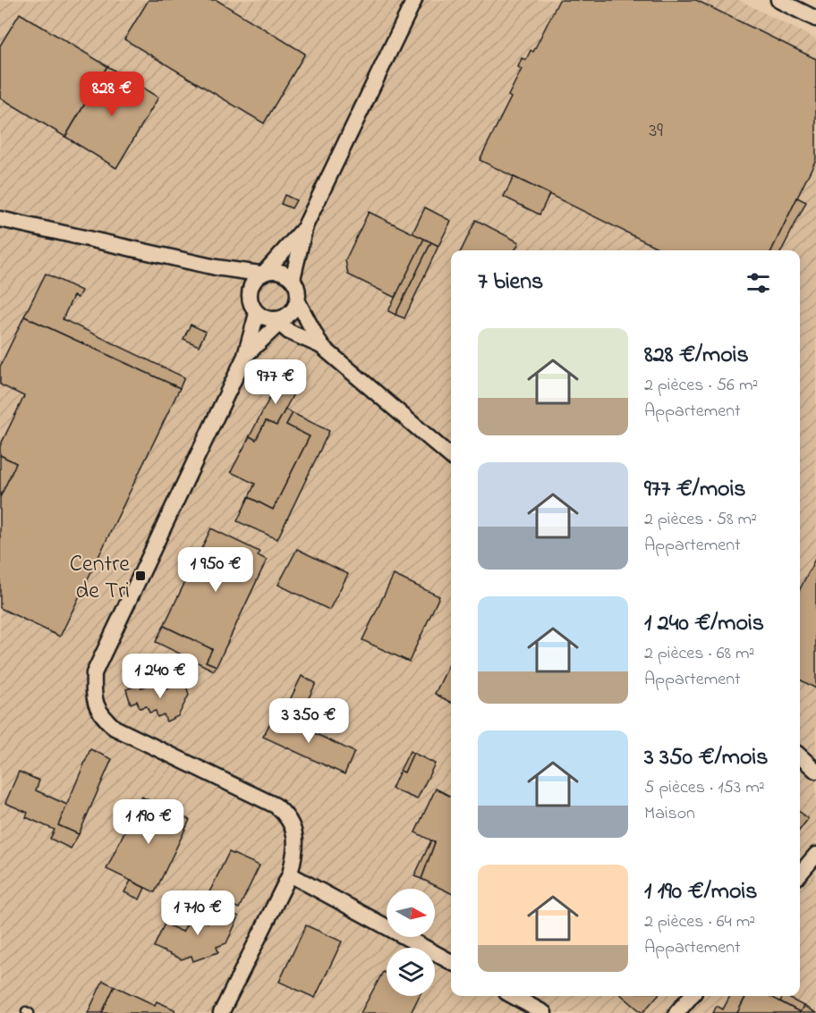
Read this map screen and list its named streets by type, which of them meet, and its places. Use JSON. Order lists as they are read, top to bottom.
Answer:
{
  "places": {
    "transit": ["Centre de Tri"]
  },
  "house_numbers": ["39"],
  "north": "right",
  "page": {
    "price": [
      "828 €",
      "977 €",
      "1 950 €",
      "1 240 €",
      "3 350 €",
      "1 190 €",
      "1 710 €"
    ],
    "heading": "7 biens",
    "list": [
      {
        "name": "828 €/mois",
        "note": "2 pièces · 56 m² · Appartement"
      },
      {
        "name": "977 €/mois",
        "note": "2 pièces · 58 m² · Appartement"
      },
      {
        "name": "1 240 €/mois",
        "note": "2 pièces · 68 m² · Appartement"
      },
      {
        "name": "3 350 €/mois",
        "note": "5 pièces · 153 m² · Maison"
      },
      {
        "name": "1 190 €/mois",
        "note": "2 pièces · 64 m² · Appartement"
      }
    ]
  }
}
